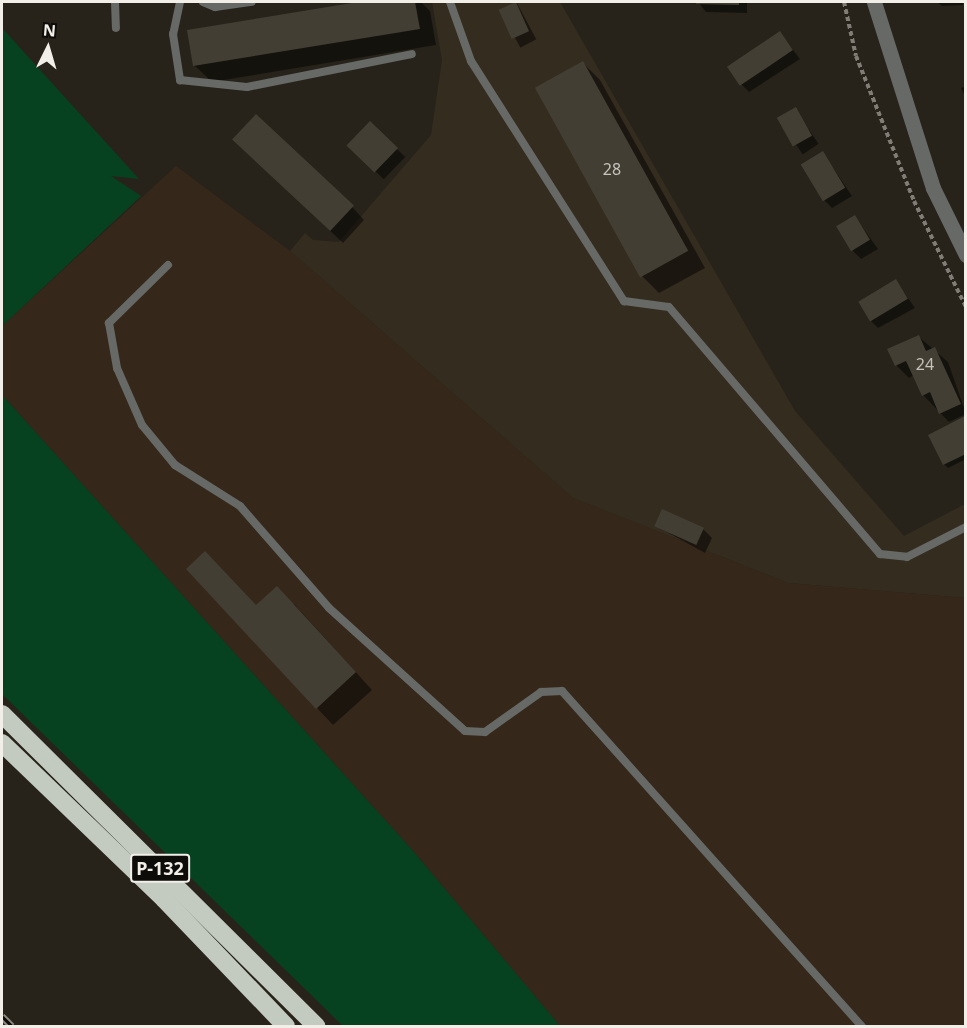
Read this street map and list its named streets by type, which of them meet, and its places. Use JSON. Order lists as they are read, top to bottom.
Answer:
{
  "streets": {
    "highway": ["Р-132"]
  },
  "house_numbers": ["28", "24"],
  "north": "top"
}
